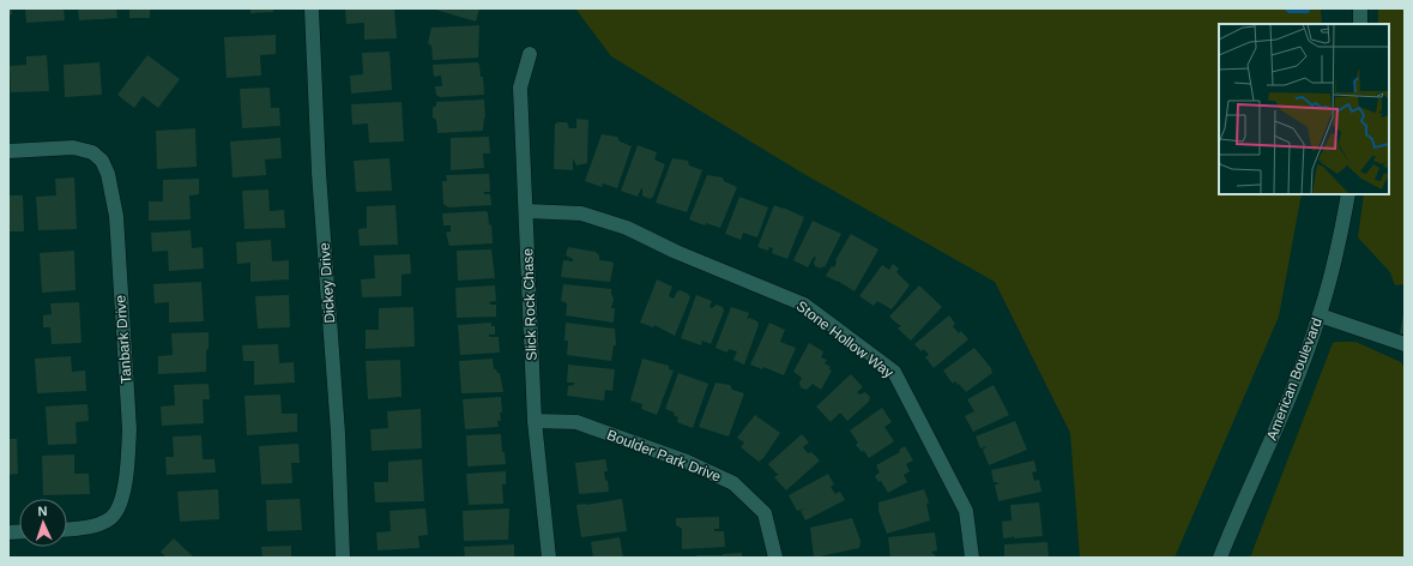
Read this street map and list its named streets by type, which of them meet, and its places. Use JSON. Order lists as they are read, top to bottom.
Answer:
{
  "streets": {
    "street": [
      "Dickey Drive",
      "Slick Rock Chase",
      "Tanbark Drive",
      "Stone Hollow Way",
      "American Boulevard",
      "Boulder Park Drive"
    ]
  },
  "crossings": [
    ["Slick Rock Chase", "Stone Hollow Way"],
    ["Slick Rock Chase", "Boulder Park Drive"]
  ],
  "north": "top"
}
